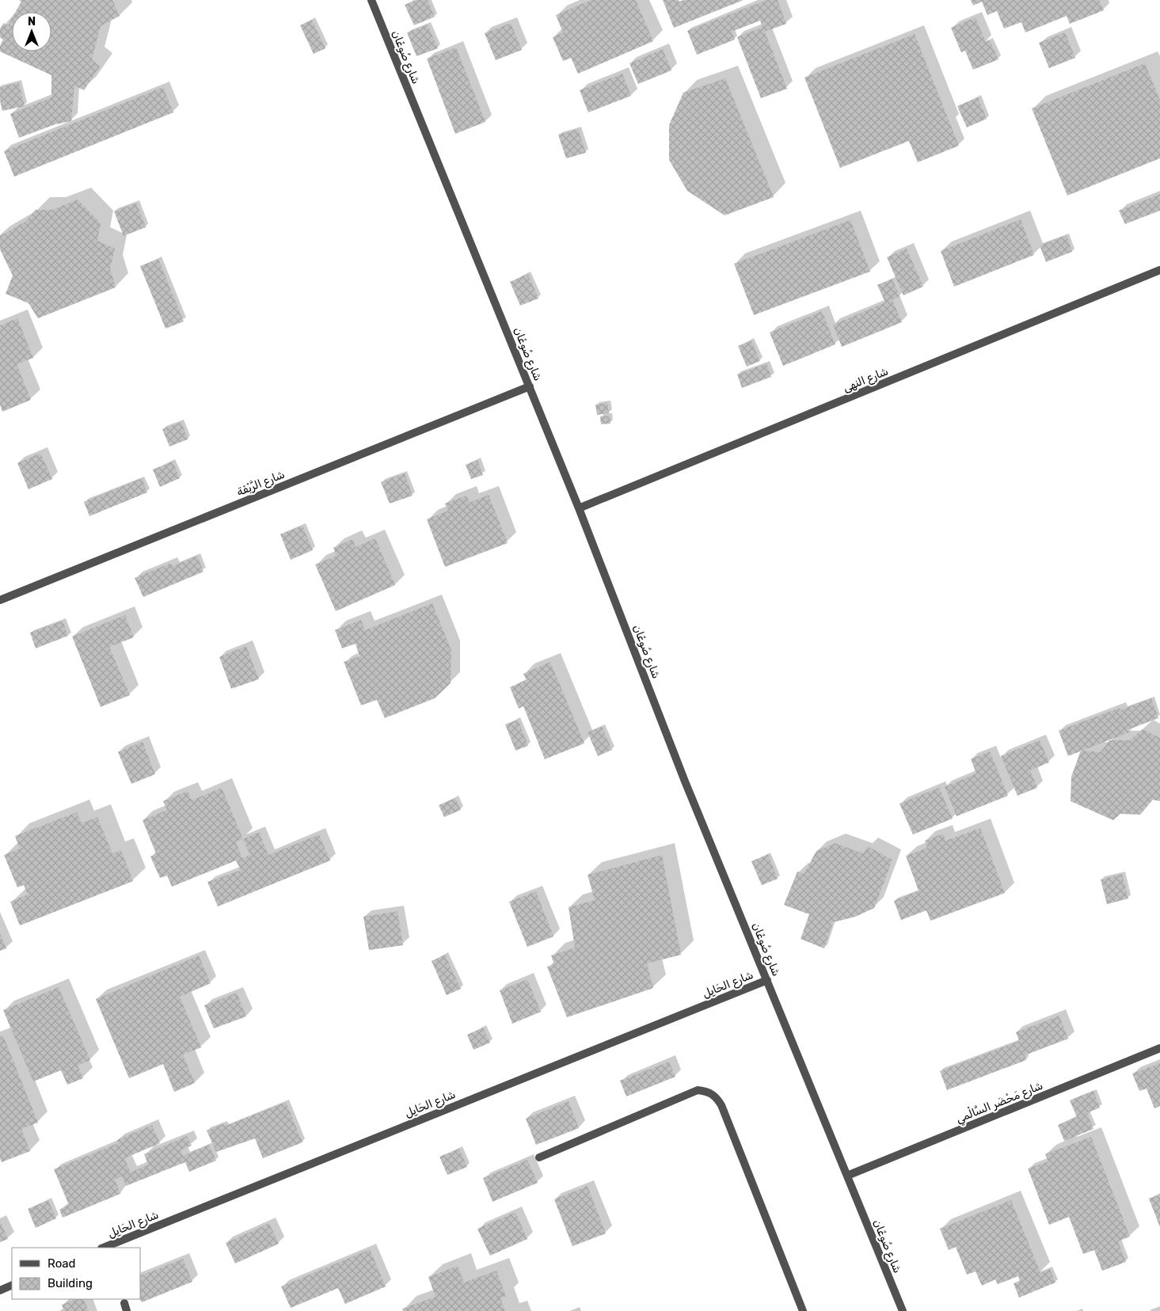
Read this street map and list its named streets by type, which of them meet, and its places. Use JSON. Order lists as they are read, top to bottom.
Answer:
{
  "streets": {
    "street": [
      "شارع صُوغَان",
      "شارع النهى",
      "شارع الرَّيْفَة",
      "شارع الحَايِل",
      "شارع مَحْضَر السَّالْمي"
    ]
  },
  "crossings": [
    ["شارع صُوغَان", "شارع النهى"],
    ["شارع صُوغَان", "شارع الرَّيْفَة"],
    ["شارع صُوغَان", "شارع الحَايِل"],
    ["شارع صُوغَان", "شارع مَحْضَر السَّالْمي"]
  ],
  "legend": ["Road", "Building"],
  "north": "top"
}
